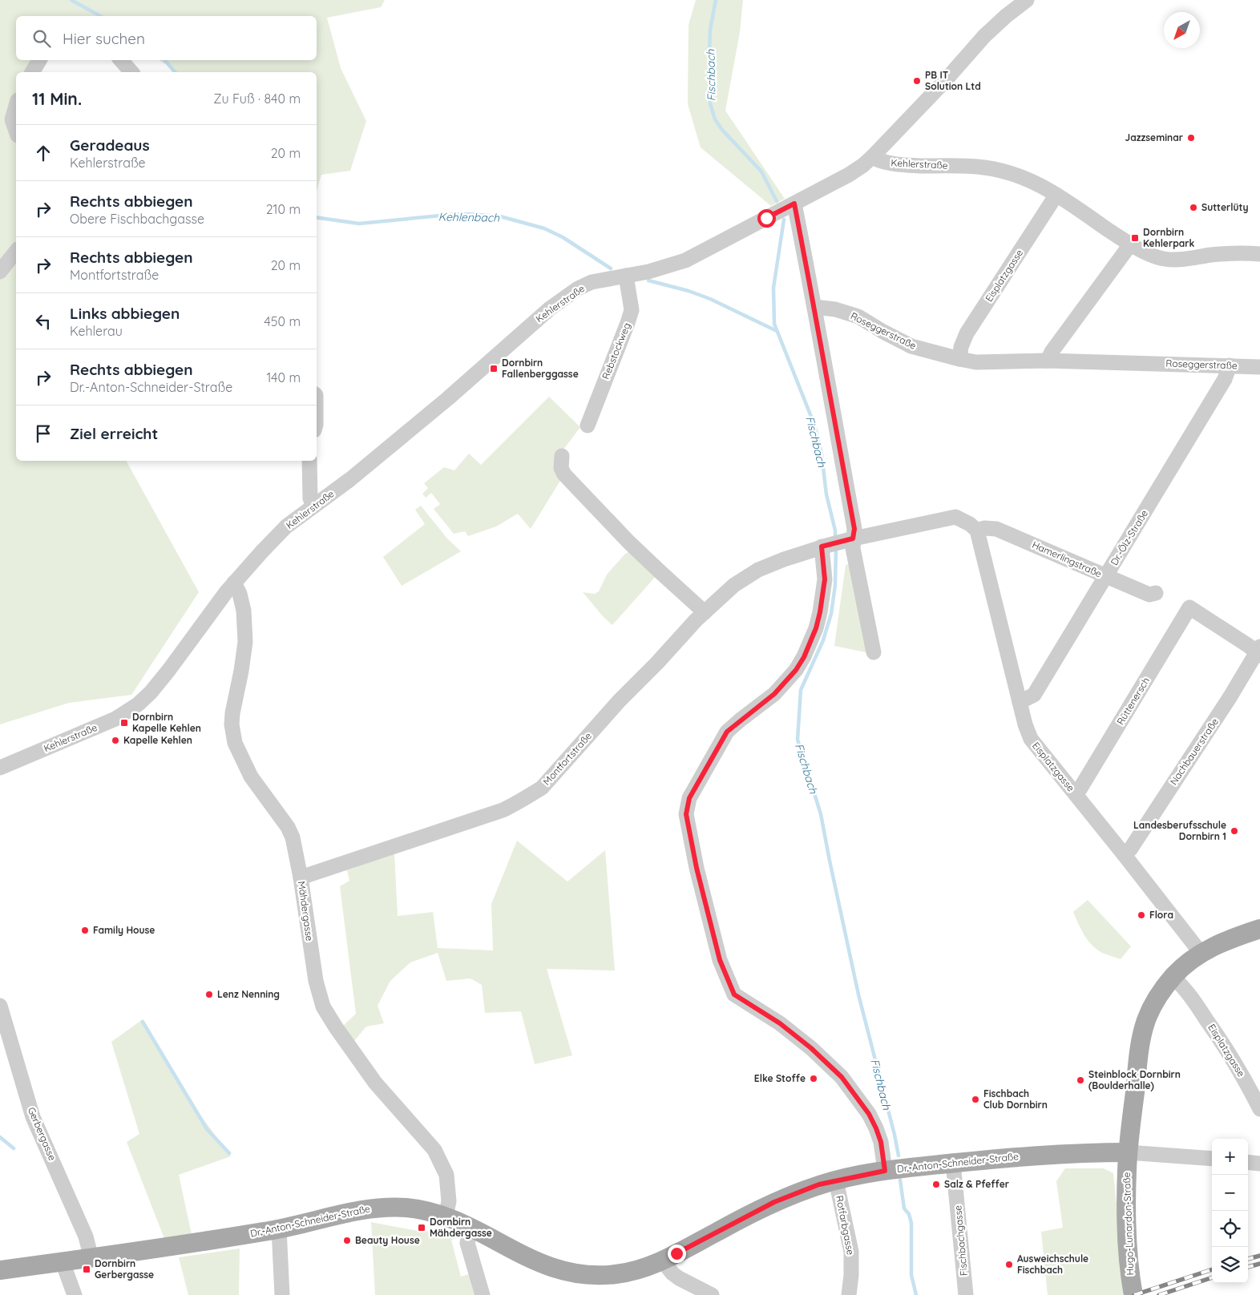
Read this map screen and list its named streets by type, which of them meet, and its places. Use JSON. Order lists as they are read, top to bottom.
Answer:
{
  "streets": {
    "main road": ["Dr.-Anton-Schneider-Straße", "Hugo-Lunardon-Straße"],
    "street": [
      "Kehlerstraße",
      "Eisplatzgasse",
      "Roseggerstraße",
      "Rebstockweg",
      "Dr.-Ölz-Straße",
      "Hamerlingstraße",
      "Rüttenersch",
      "Nachbauerstraße",
      "Montfortstraße",
      "Mähdergasse",
      "Gerbergasse",
      "Rotfarbgasse",
      "Fischbachgasse"
    ]
  },
  "crossings": [
    ["Kehlerstraße", "Eisplatzgasse"],
    ["Kehlerstraße", "Rebstockweg"],
    ["Kehlerstraße", "Mähdergasse"],
    ["Eisplatzgasse", "Roseggerstraße"],
    ["Eisplatzgasse", "Dr.-Ölz-Straße"],
    ["Eisplatzgasse", "Hamerlingstraße"],
    ["Eisplatzgasse", "Rüttenersch"],
    ["Eisplatzgasse", "Nachbauerstraße"],
    ["Eisplatzgasse", "Montfortstraße"],
    ["Eisplatzgasse", "Hugo-Lunardon-Straße"],
    ["Roseggerstraße", "Dr.-Ölz-Straße"],
    ["Dr.-Ölz-Straße", "Hamerlingstraße"],
    ["Hamerlingstraße", "Montfortstraße"],
    ["Rüttenersch", "Nachbauerstraße"],
    ["Montfortstraße", "Mähdergasse"],
    ["Mähdergasse", "Dr.-Anton-Schneider-Straße"],
    ["Gerbergasse", "Dr.-Anton-Schneider-Straße"],
    ["Dr.-Anton-Schneider-Straße", "Hugo-Lunardon-Straße"],
    ["Dr.-Anton-Schneider-Straße", "Rotfarbgasse"],
    ["Dr.-Anton-Schneider-Straße", "Fischbachgasse"]
  ],
  "water": ["Fischbach", "Kehlenbach"],
  "places": {
    "other": [
      "PB IT Solution Ltd",
      "Jazzseminar",
      "Sutterlüty",
      "Kapelle Kehlen",
      "Landesberufsschule Dornbirn 1",
      "Flora",
      "Family House",
      "Lenz Nenning",
      "Elke Stoffe",
      "Steinblock Dornbirn (Boulderhalle)",
      "Fischbach Club Dornbirn",
      "Salz & Pfeffer",
      "Beauty House",
      "Ausweichschule Fischbach"
    ],
    "transit": [
      "Dornbirn Kehlerpark",
      "Dornbirn Fallenberggasse",
      "Dornbirn Kapelle Kehlen",
      "Dornbirn Mähdergasse",
      "Dornbirn Gerbergasse"
    ]
  },
  "north": "bottom left",
  "page": {
    "search": "Hier suchen",
    "heading": ["11 Min.", "Zu Fuß · 840 m"],
    "list": [
      ["Geradeaus", "Kehlerstraße", "20 m"],
      ["Rechts abbiegen", "Obere Fischbachgasse", "210 m"],
      ["Rechts abbiegen", "Montfortstraße", "20 m"],
      ["Links abbiegen", "Kehlerau", "450 m"],
      ["Rechts abbiegen", "Dr.-Anton-Schneider-Straße", "140 m"],
      "Ziel erreicht"
    ],
    "map_buttons": ["+", "−"]
  }
}
